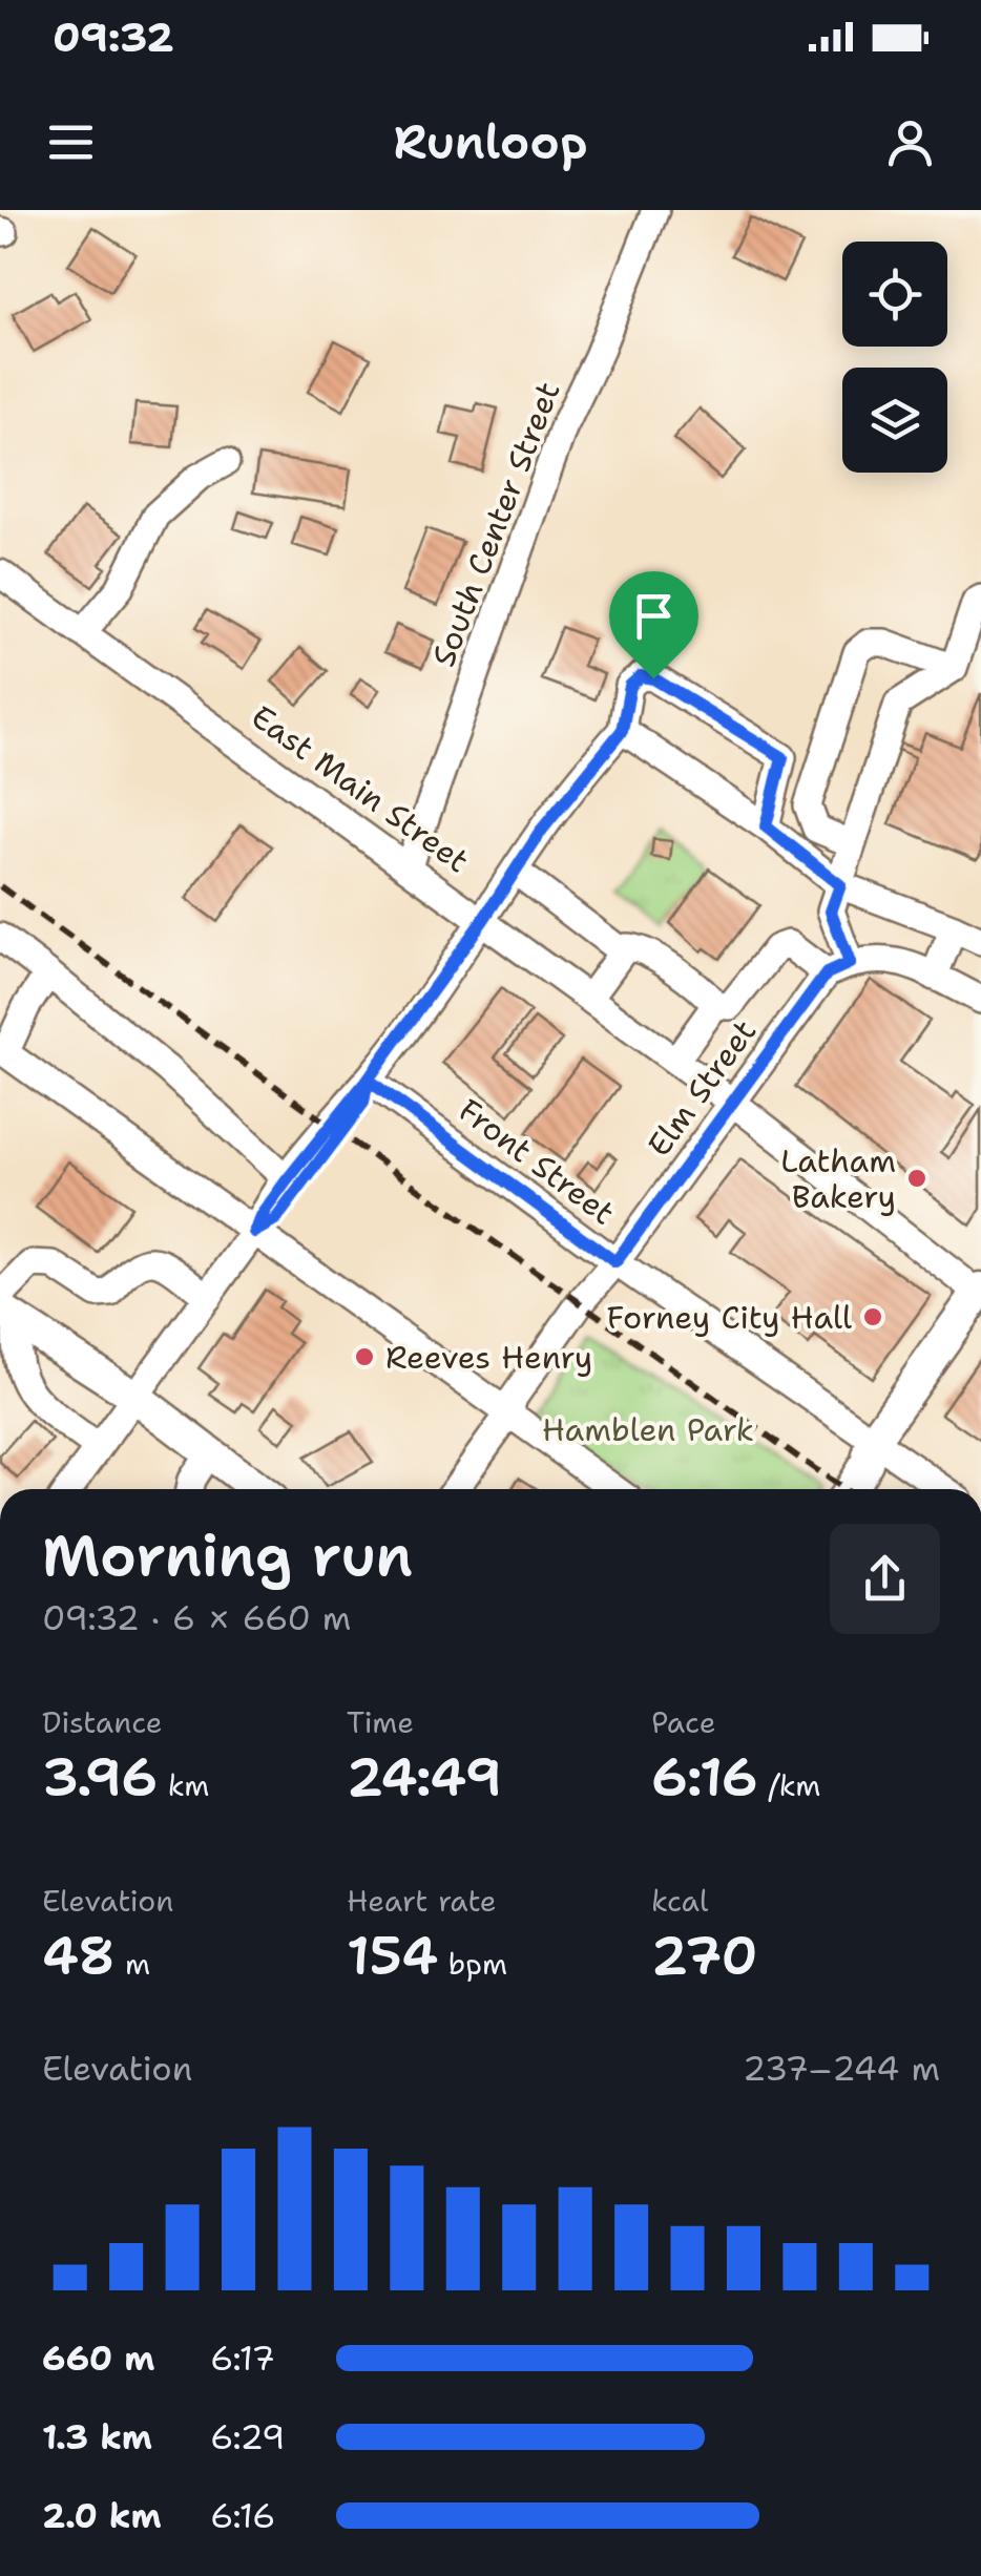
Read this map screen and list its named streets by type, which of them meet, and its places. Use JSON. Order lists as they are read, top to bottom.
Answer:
{
  "streets": {
    "street": [
      "South Center Street",
      "East Main Street",
      "Elm Street",
      "Front Street"
    ]
  },
  "crossings": [
    ["South Center Street", "East Main Street"],
    ["East Main Street", "Elm Street"],
    ["Elm Street", "Front Street"]
  ],
  "parks": ["Hamblen Park"],
  "places": ["Latham Bakery", "Forney City Hall", "Reeves Henry"],
  "page": {
    "status": "09:32",
    "header": "Runloop",
    "heading": ["Morning run", "09:32 · 6 × 660 m"],
    "stats": [
      ["Distance", "3.96 km"],
      ["Time", "24:49"],
      ["Pace", "6:16 /km"],
      ["Elevation", "48 m"],
      ["Heart rate", "154 bpm"],
      ["kcal", "270"]
    ],
    "chart": ["Elevation", "237–244 m"],
    "list": [
      {
        "name": "660 m",
        "note": "6:17"
      },
      {
        "name": "1.3 km",
        "note": "6:29"
      },
      {
        "name": "2.0 km",
        "note": "6:16"
      }
    ]
  }
}
